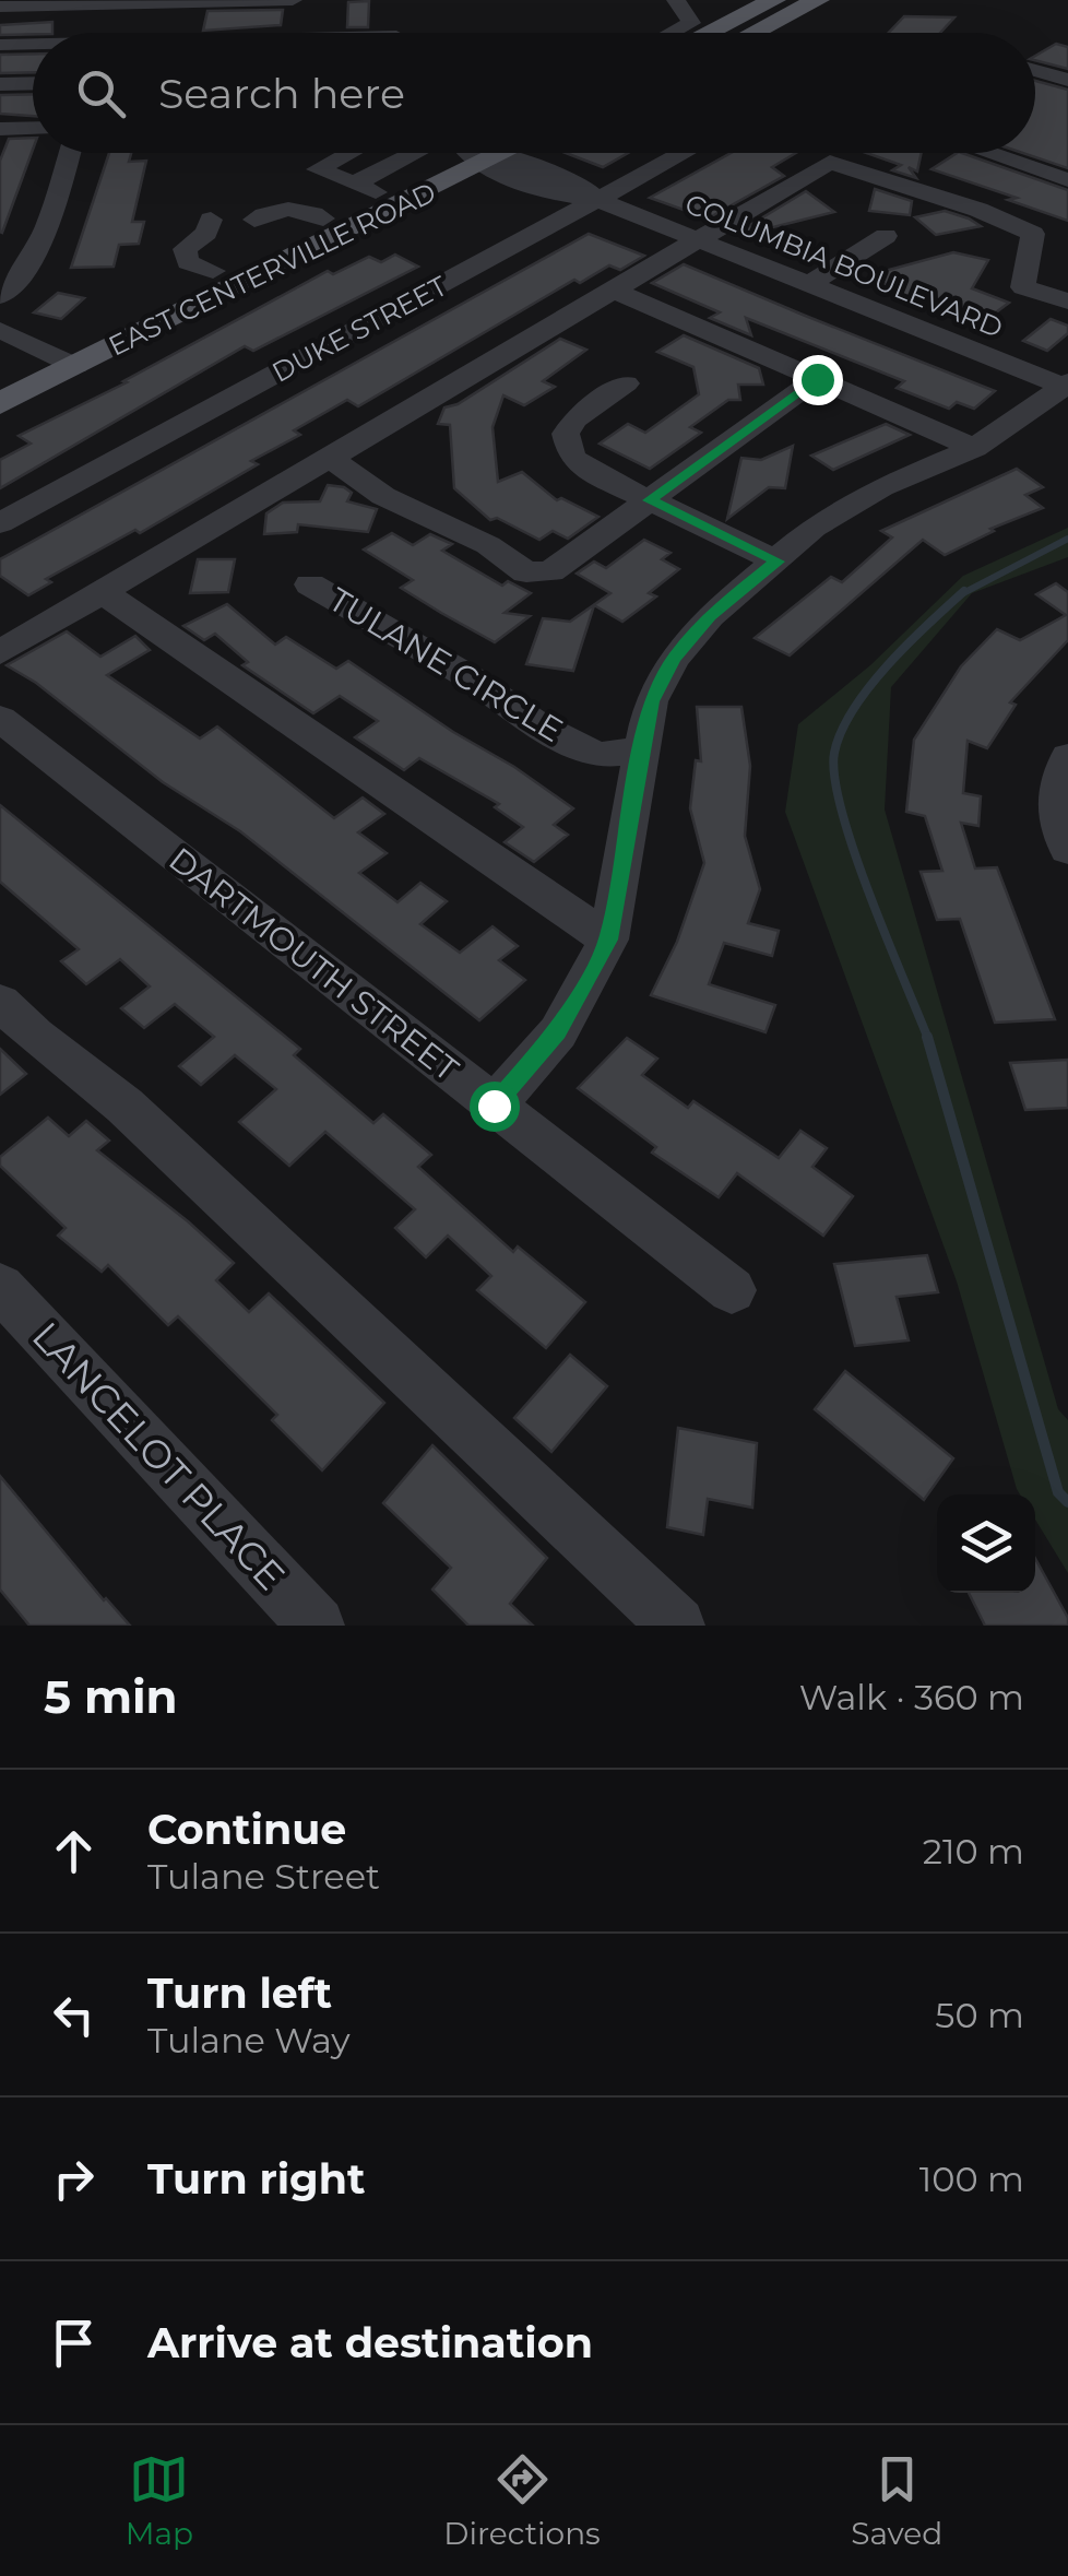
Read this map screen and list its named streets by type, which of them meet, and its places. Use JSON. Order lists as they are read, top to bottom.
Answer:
{
  "streets": {
    "main road": ["EAST CENTERVILLE ROAD"],
    "street": [
      "COLUMBIA BOULEVARD",
      "DUKE STREET",
      "TULANE CIRCLE",
      "DARTMOUTH STREET",
      "LANCELOT PLACE"
    ]
  },
  "crossings": [
    ["COLUMBIA BOULEVARD", "DUKE STREET"]
  ],
  "page": {
    "search": "Search here",
    "heading": ["5 min", "Walk · 360 m"],
    "list": [
      ["Continue", "Tulane Street", "210 m"],
      ["Turn left", "Tulane Way", "50 m"],
      ["Turn right", "100 m"],
      "Arrive at destination"
    ],
    "nav": ["Map", "Directions", "Saved"]
  }
}
